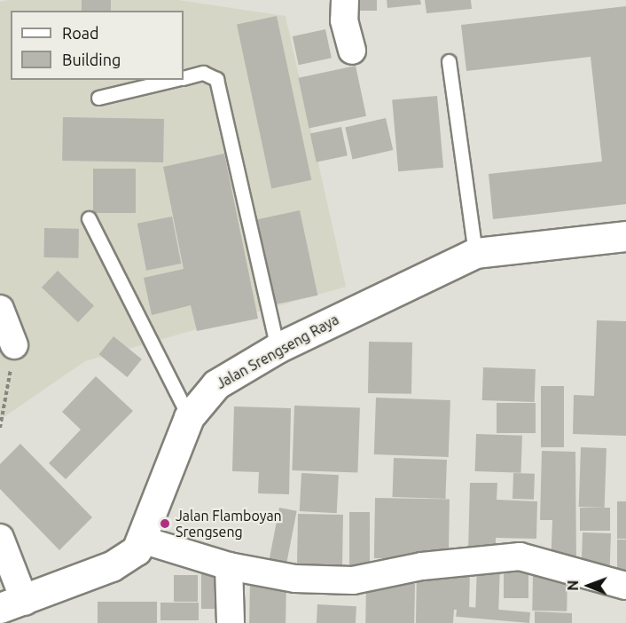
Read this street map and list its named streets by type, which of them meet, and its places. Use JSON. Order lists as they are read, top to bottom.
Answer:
{
  "streets": {
    "main road": ["Jalan Srengseng Raya"]
  },
  "places": ["Jalan Flamboyan Srengseng"],
  "legend": ["Road", "Building"],
  "north": "left"
}
